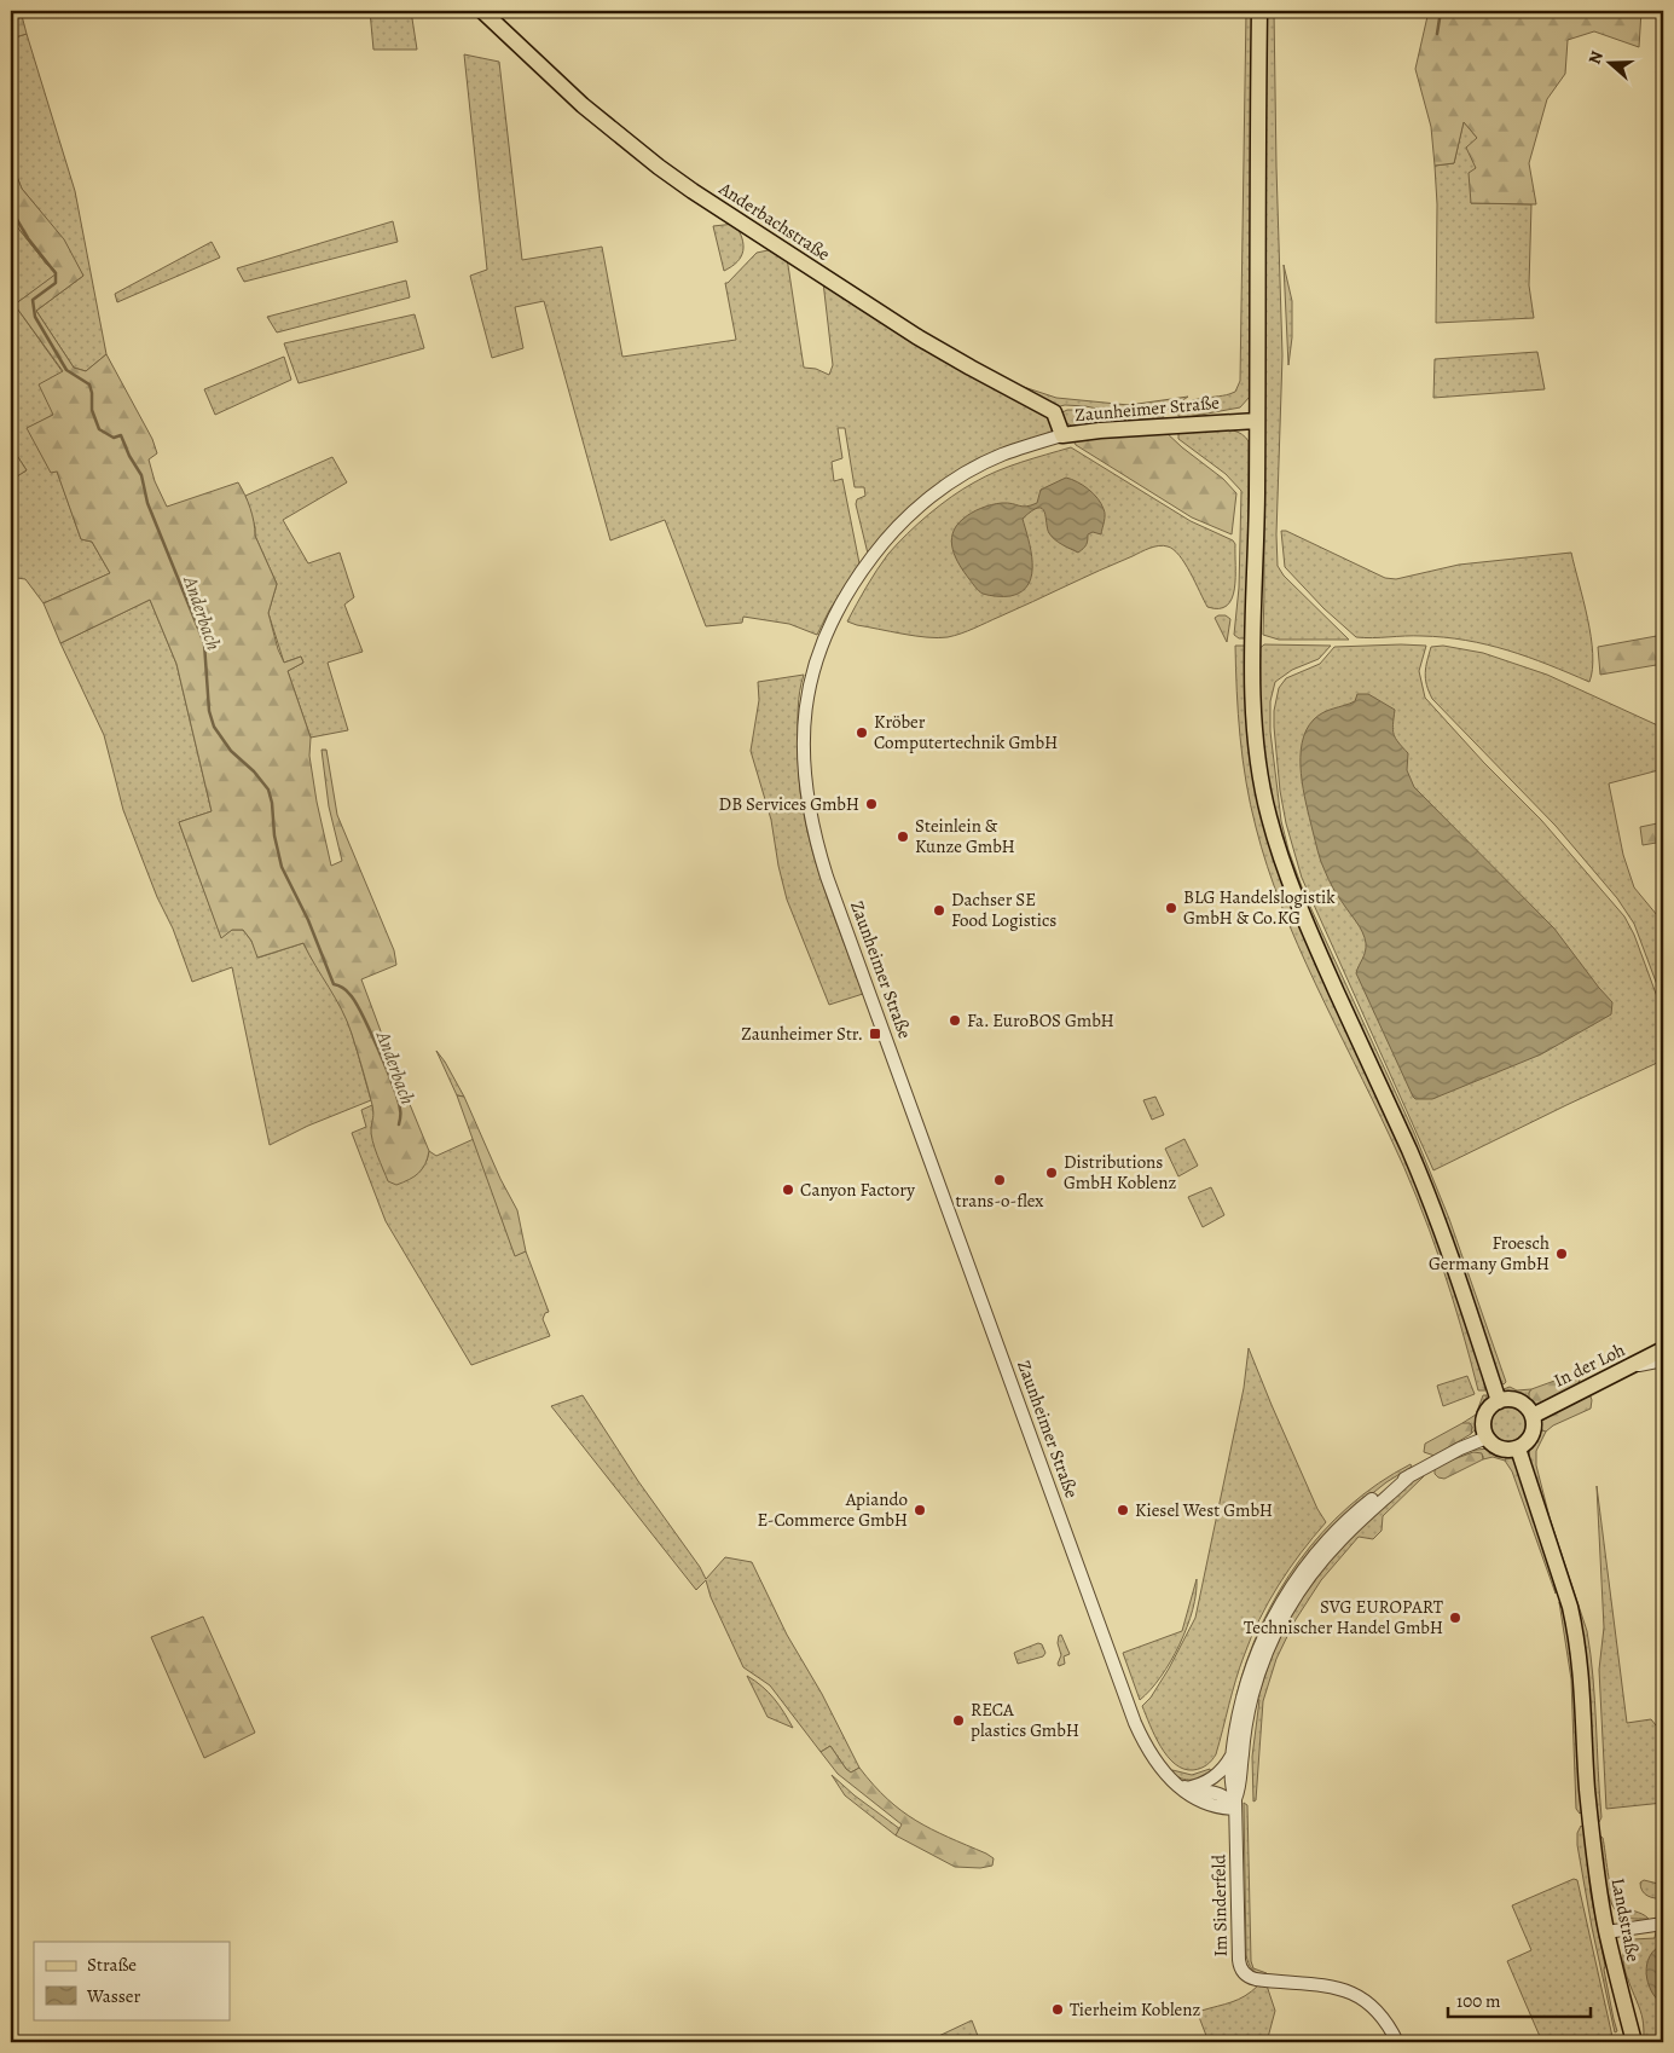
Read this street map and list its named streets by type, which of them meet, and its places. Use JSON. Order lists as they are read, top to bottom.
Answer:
{
  "streets": {
    "main road": [
      "Anderbachstraße",
      "Zaunheimer Straße",
      "In der Loh",
      "Landstraße"
    ],
    "street": ["Im Sinderfeld"]
  },
  "crossings": [
    ["Anderbachstraße", "Zaunheimer Straße"],
    ["In der Loh", "Landstraße"]
  ],
  "water": ["Anderbach"],
  "places": {
    "other": [
      "Kröber Computertechnik GmbH",
      "DB Services GmbH",
      "Steinlein & Kunze GmbH",
      "BLG Handelslogistik GmbH & Co.KG",
      "Dachser SE Food Logistics",
      "Fa. EuroBOS GmbH",
      "Distributions GmbH Koblenz",
      "trans-o-flex",
      "Canyon Factory",
      "Froesch Germany GmbH",
      "Apiando E-Commerce GmbH",
      "Kiesel West GmbH",
      "SVG EUROPART Technischer Handel GmbH",
      "RECA plastics GmbH",
      "Tierheim Koblenz"
    ],
    "transit": ["Zaunheimer Str."]
  },
  "legend": ["Straße", "Wasser"],
  "scale_bar": "100 m",
  "north": "left"
}
